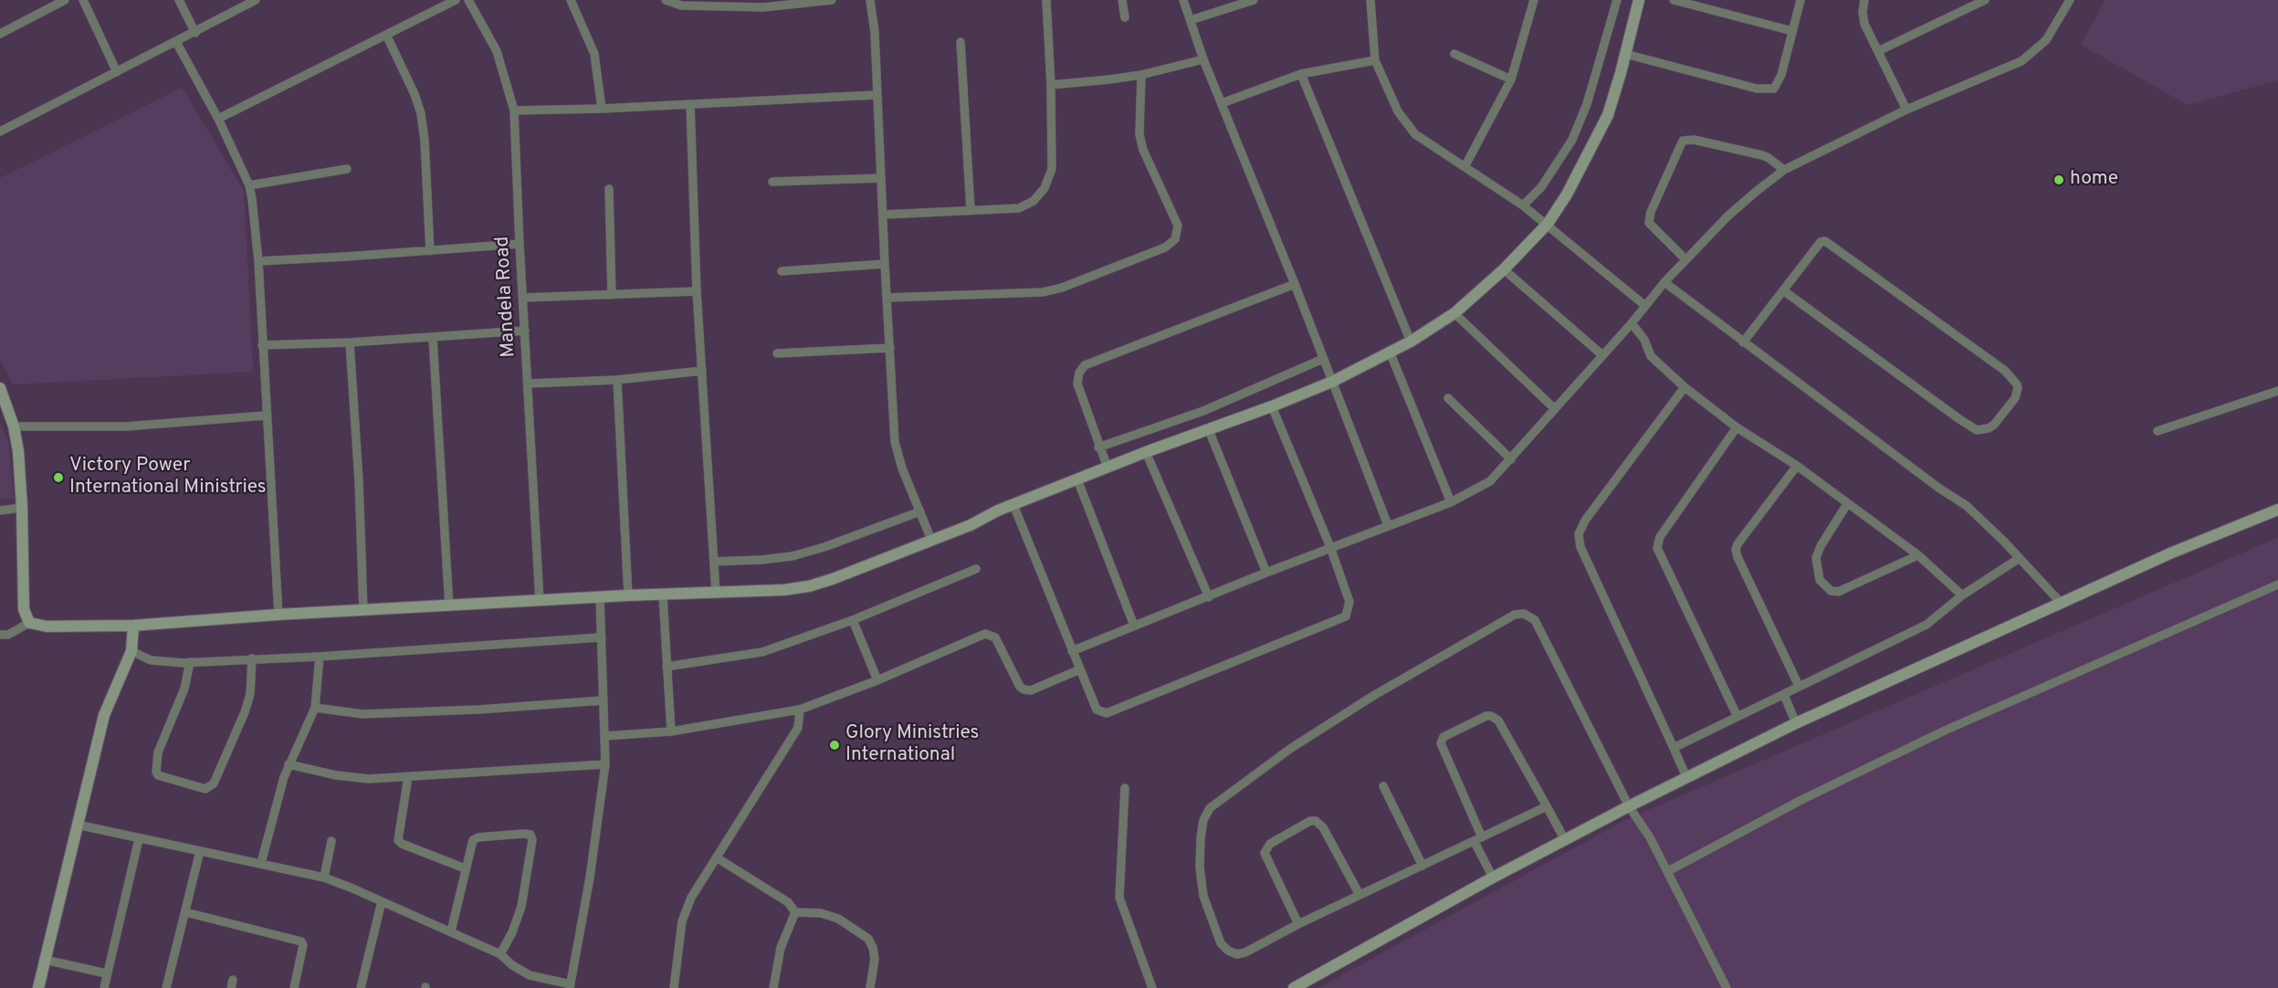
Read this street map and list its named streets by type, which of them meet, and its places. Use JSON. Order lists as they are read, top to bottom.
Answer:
{
  "streets": {
    "street": ["Mandela Road"]
  },
  "places": ["home", "Victory Power International Ministries", "Glory Ministries International"]
}
